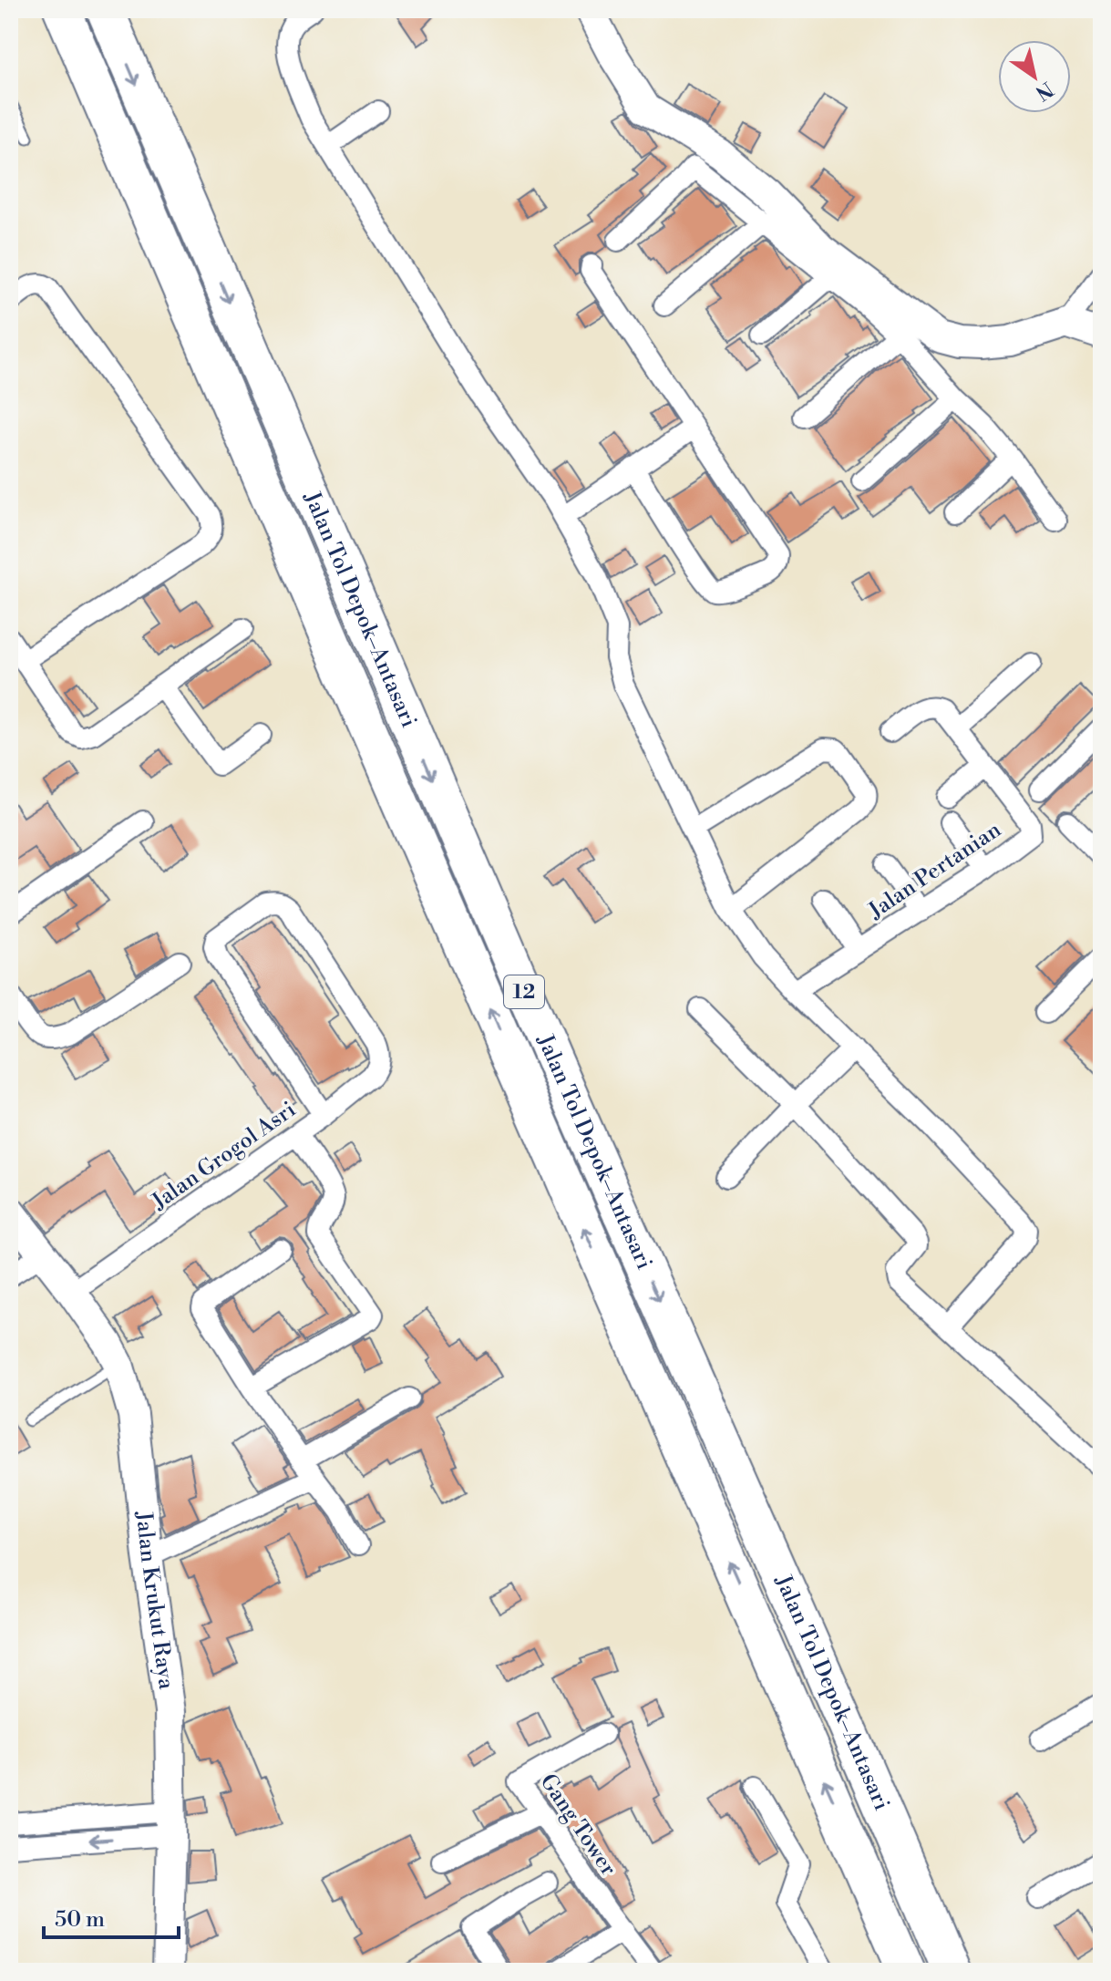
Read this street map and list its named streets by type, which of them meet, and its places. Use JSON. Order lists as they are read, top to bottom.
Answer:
{
  "streets": {
    "highway": ["Jalan Tol Depok–Antasari", "12"],
    "street": [
      "Jalan Pertanian",
      "Jalan Grogol Asri",
      "Jalan Krukut Raya",
      "Gang Tower"
    ]
  },
  "crossings": [
    ["Jalan Grogol Asri", "Jalan Krukut Raya"]
  ],
  "scale_bar": "50 m",
  "north": "bottom right"
}
